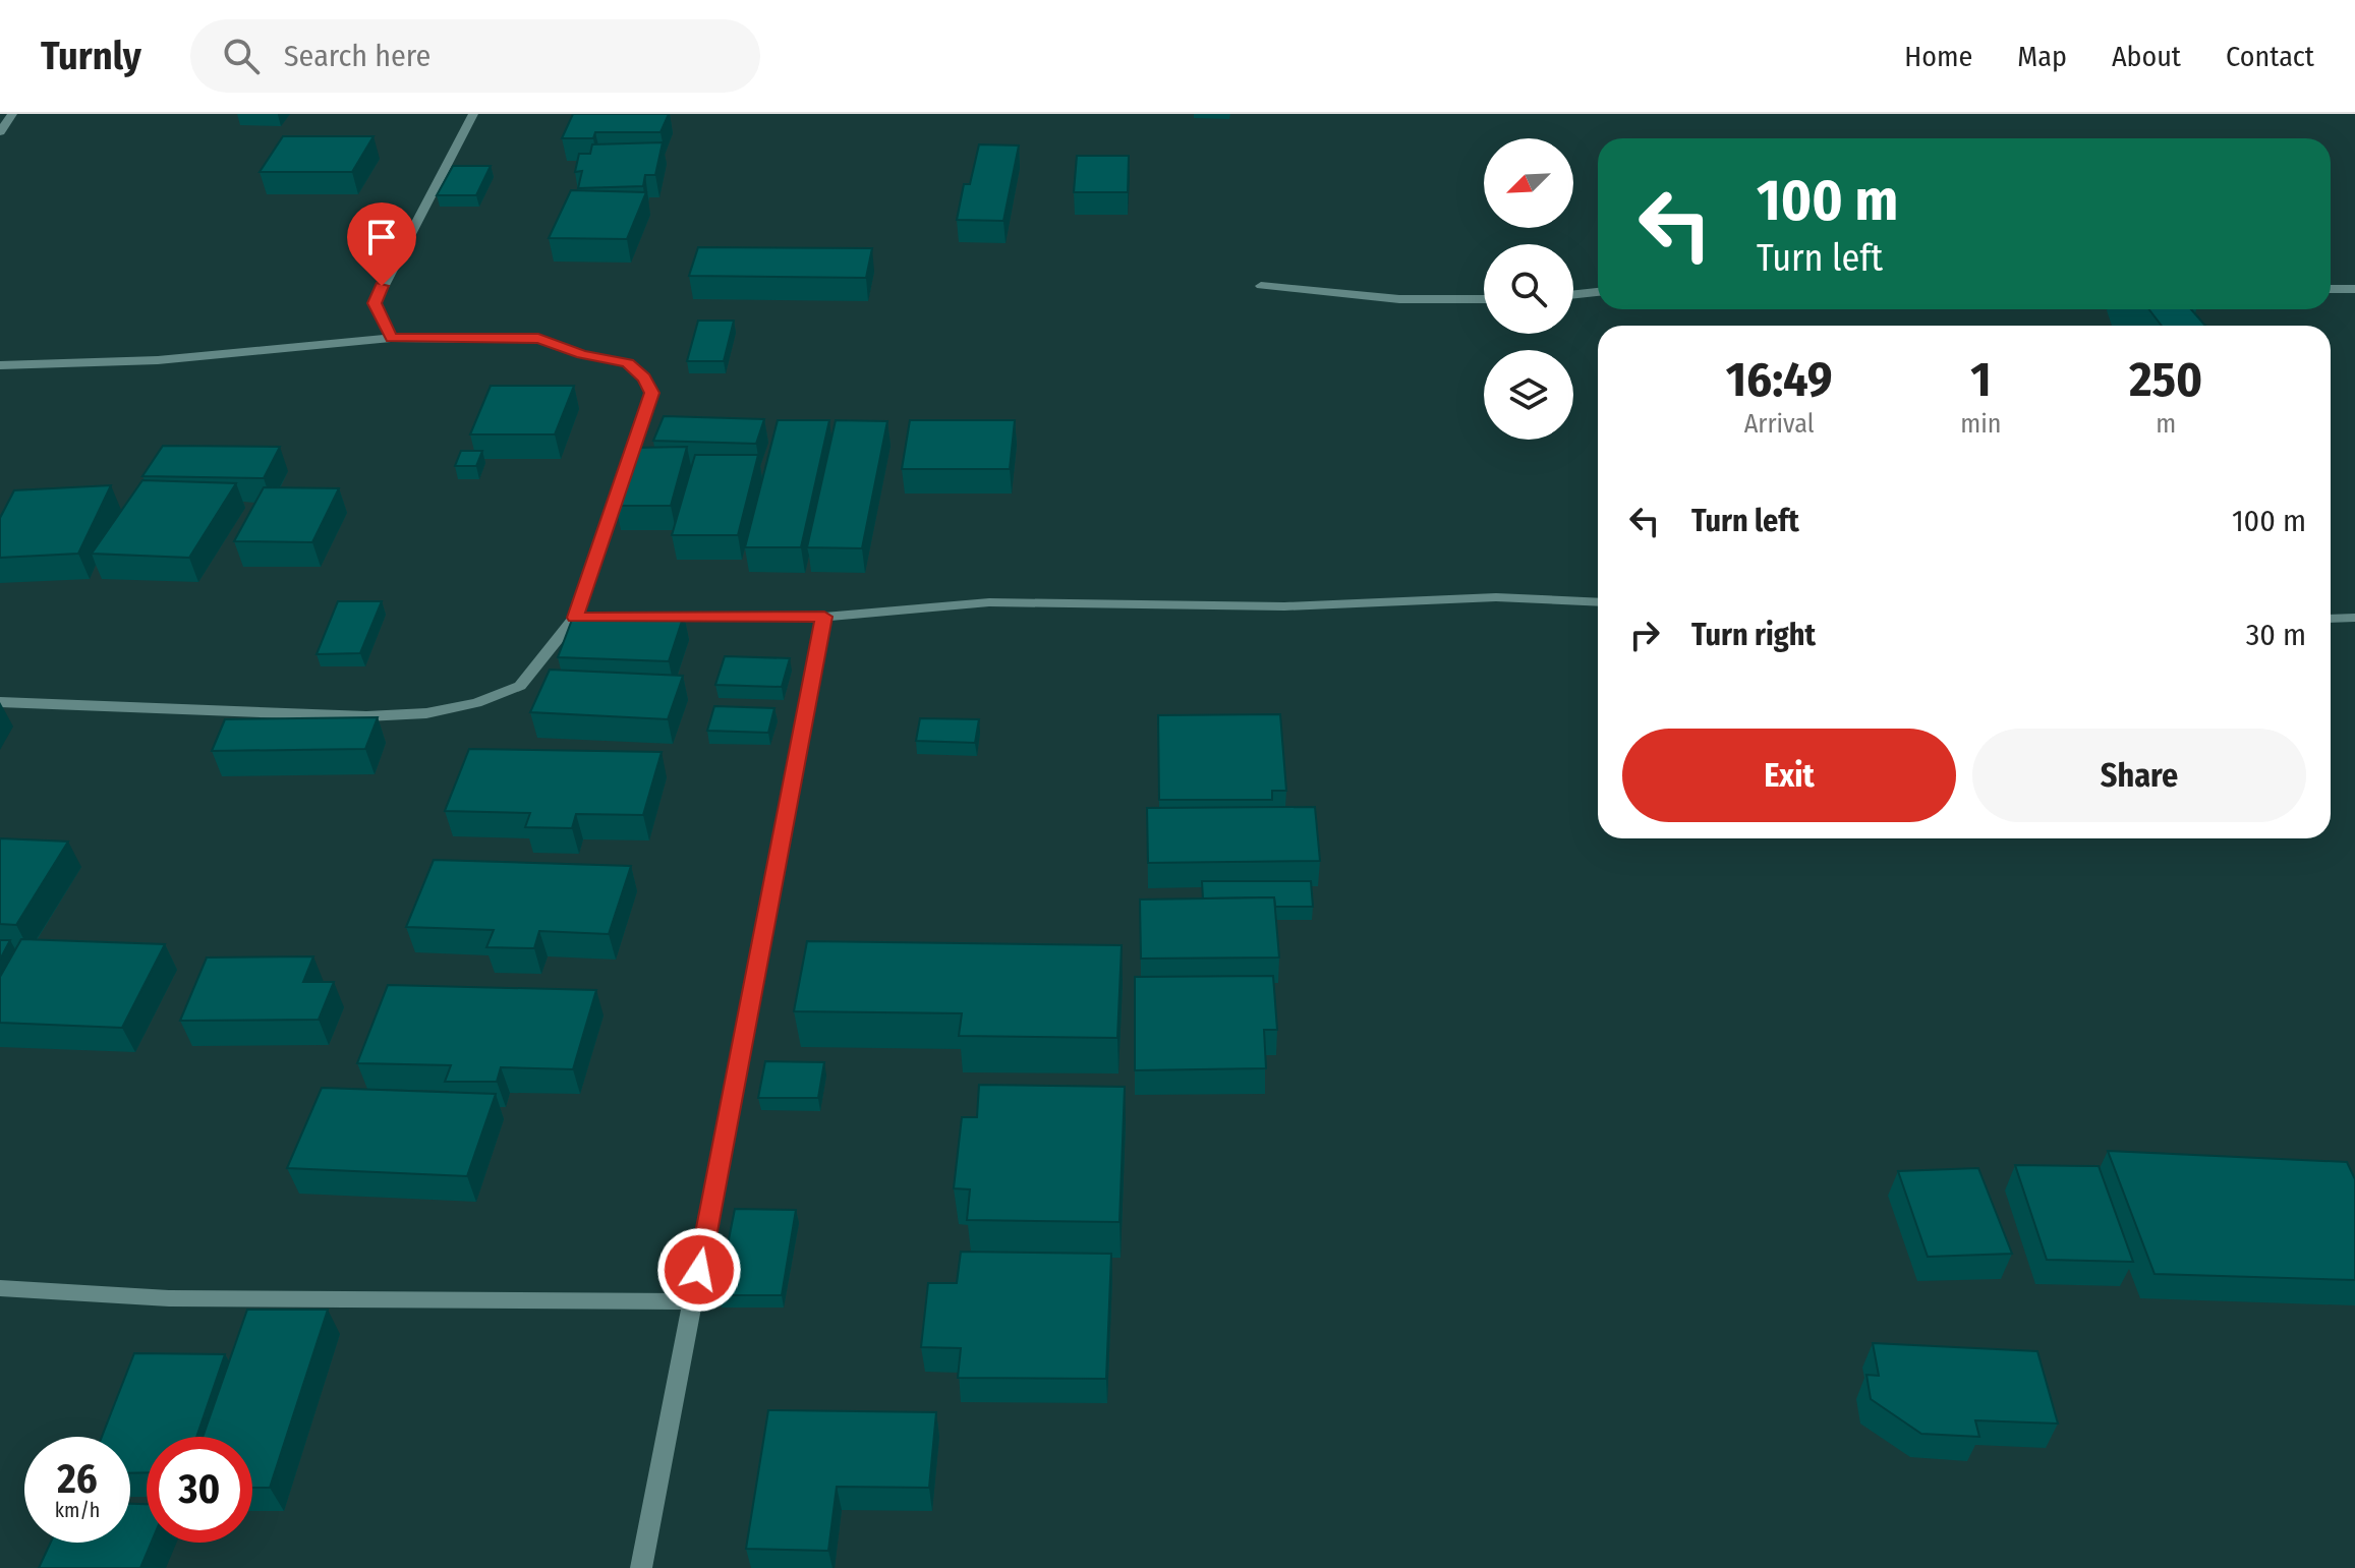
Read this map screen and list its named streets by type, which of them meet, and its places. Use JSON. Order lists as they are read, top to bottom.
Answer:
{
  "north": "bottom left",
  "page": {
    "header": "Turnly",
    "search": "Search here",
    "nav": [
      "Home",
      "Map",
      "About",
      "Contact"
    ],
    "turn": ["100 m", "Turn left"],
    "eta": [
      "16:49",
      "Arrival",
      "1",
      "min",
      "250",
      "m"
    ],
    "list": [
      {
        "name": "Turn left",
        "value": "100 m"
      },
      {
        "name": "Turn right",
        "value": "30 m"
      }
    ],
    "buttons": ["Exit", "Share"],
    "speed": "26 km/h",
    "limit": "30"
  }
}
